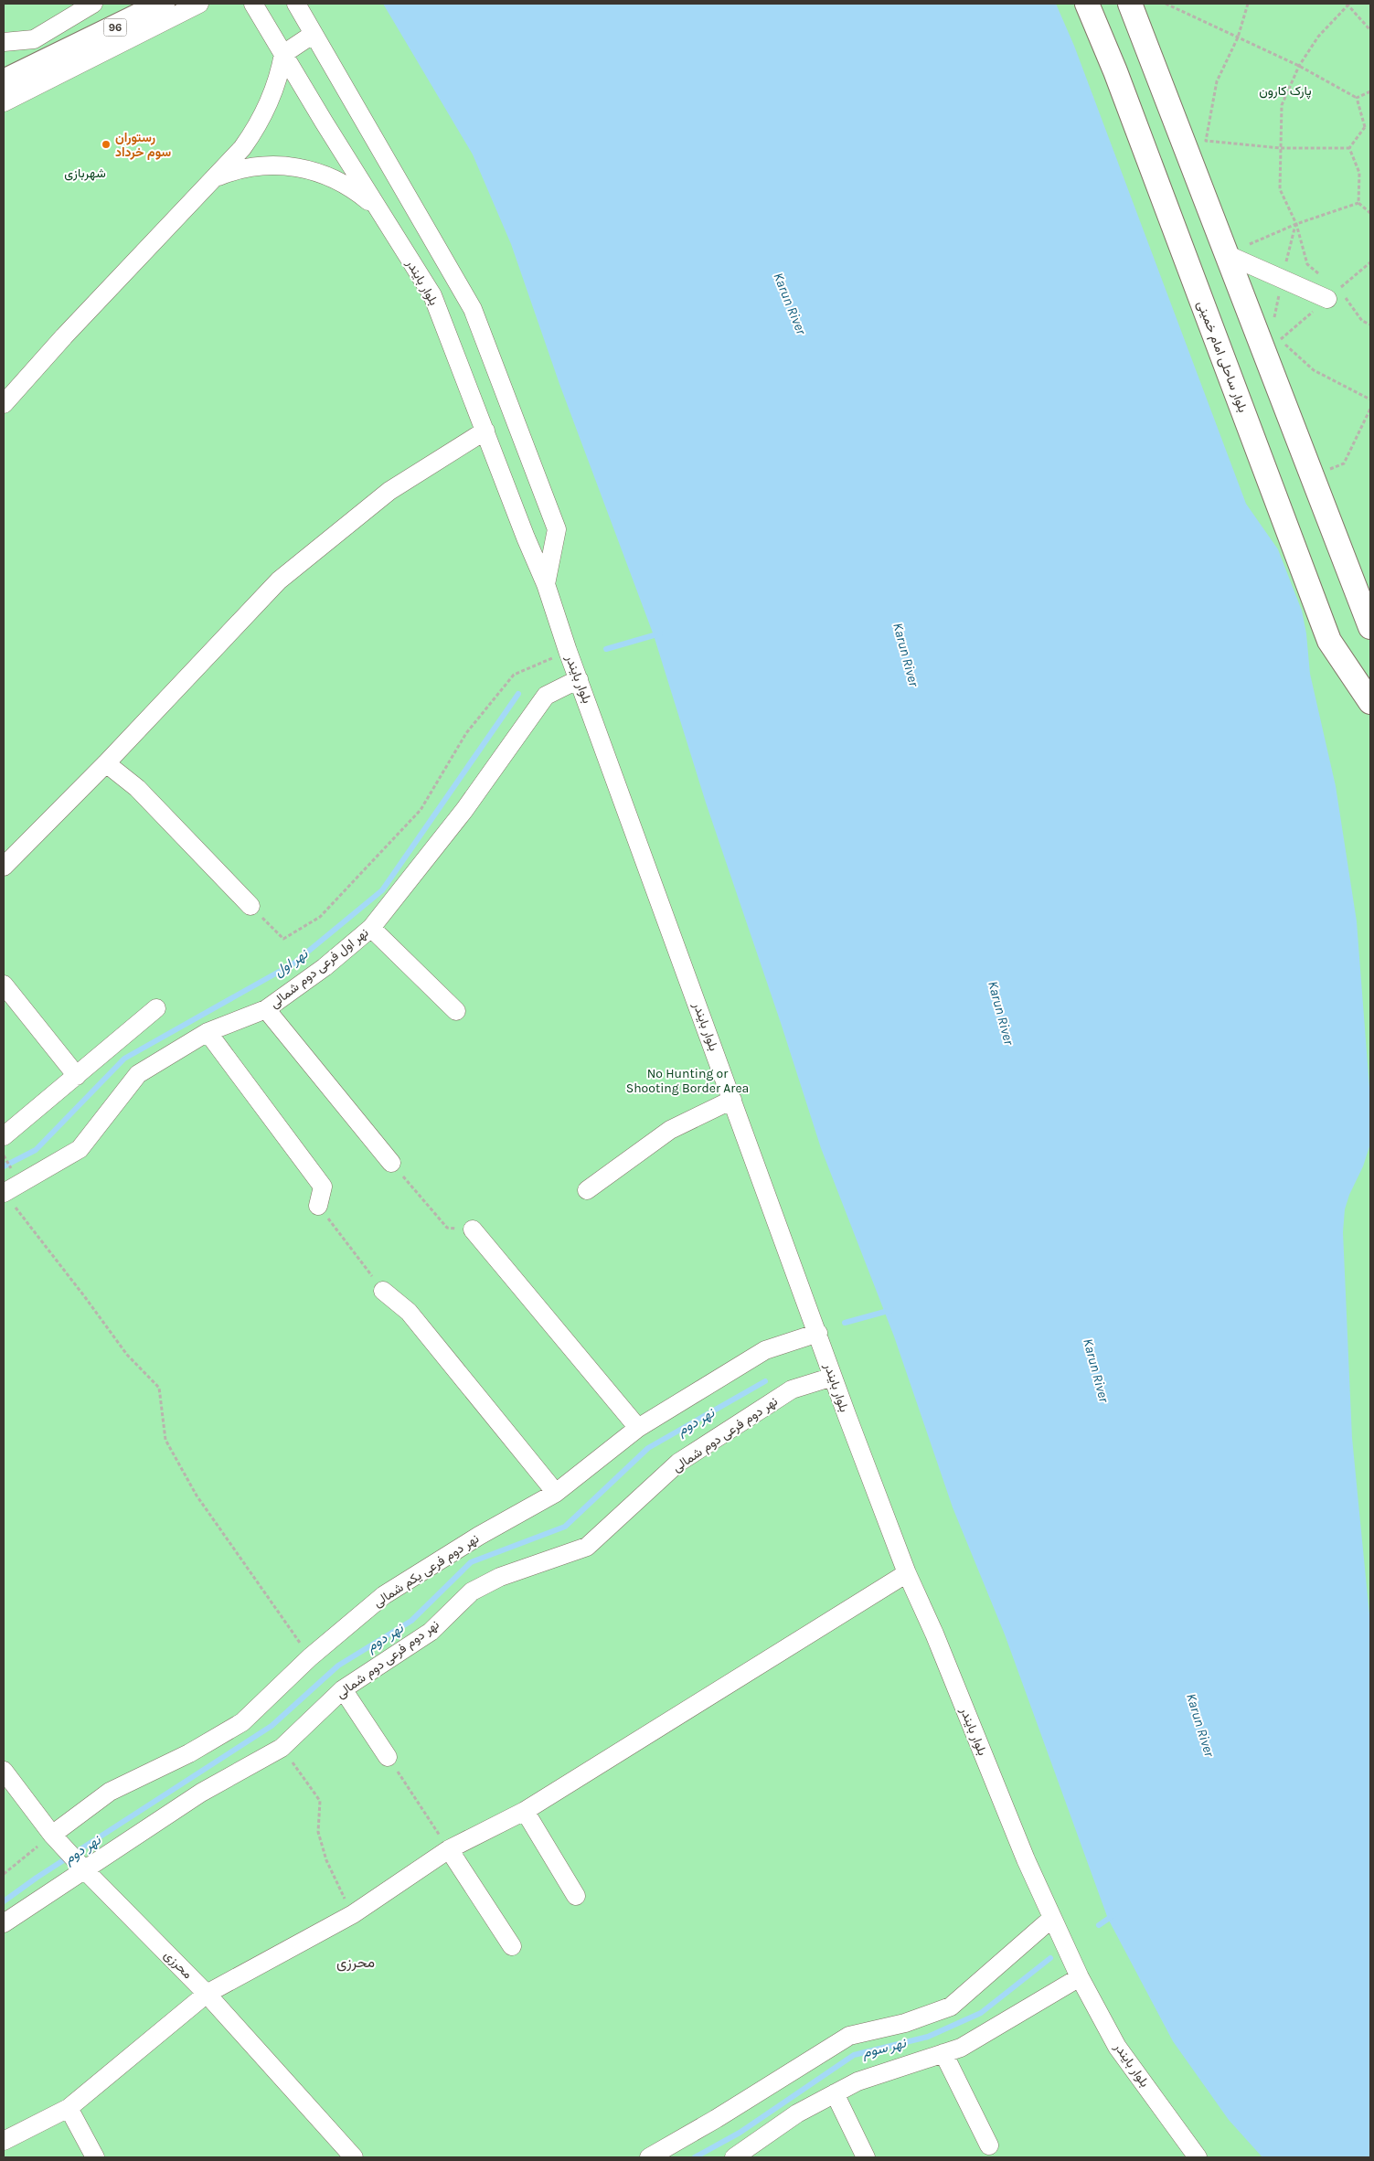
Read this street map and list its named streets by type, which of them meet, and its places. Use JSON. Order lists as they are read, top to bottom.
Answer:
{
  "streets": {
    "main road": ["96", "بلوار ساحلی امام خمینی"],
    "street": [
      "بلوار بایندر",
      "نهر اول فرعی دوم شمالی",
      "نهر دوم فرعی دوم شمالی",
      "نهر دوم فرعی یکم شمالی",
      "محرزی"
    ]
  },
  "crossings": [
    ["بلوار بایندر", "نهر اول فرعی دوم شمالی"],
    ["بلوار بایندر", "نهر دوم فرعی دوم شمالی"],
    ["بلوار بایندر", "نهر دوم فرعی یکم شمالی"],
    ["نهر دوم فرعی دوم شمالی", "محرزی"],
    ["نهر دوم فرعی یکم شمالی", "محرزی"]
  ],
  "districts": ["محرزی"],
  "water": [
    "Karun River",
    "نهر اول",
    "نهر دوم",
    "نهر سوم"
  ],
  "parks": ["پارک کارون", "شهربازی", "No Hunting or Shooting Border Area"],
  "places": ["رستوران سوم خرداد"]
}
